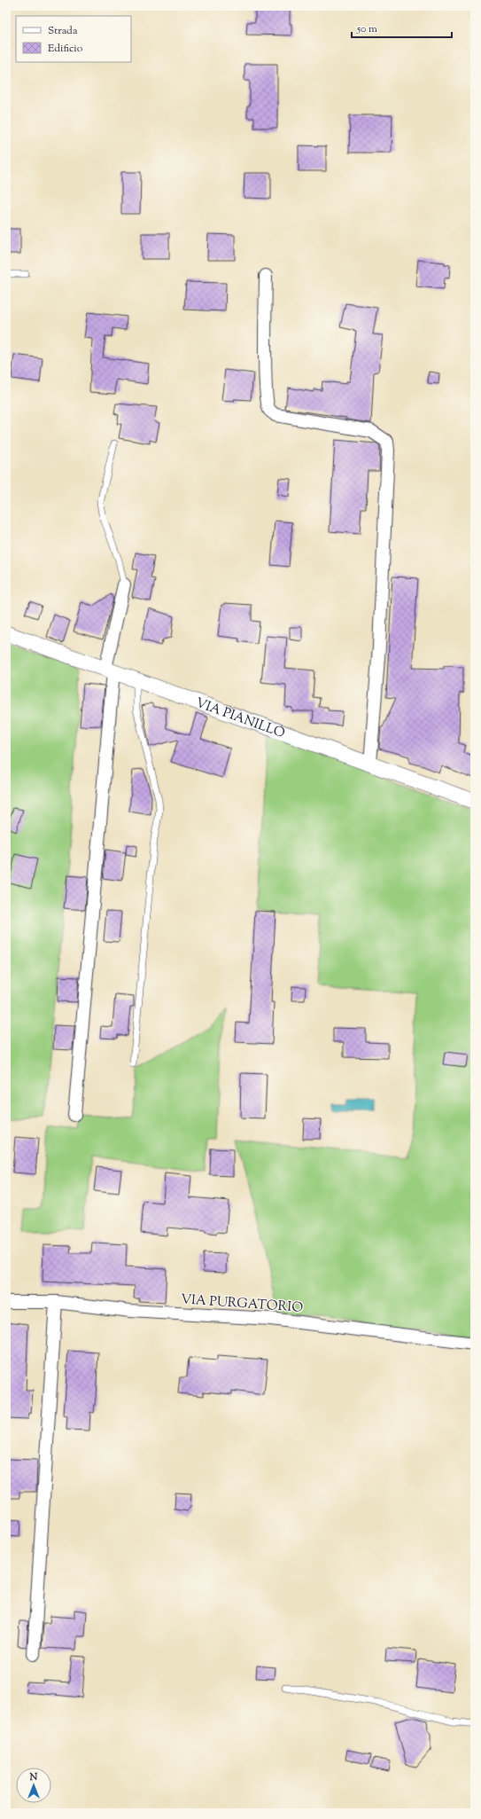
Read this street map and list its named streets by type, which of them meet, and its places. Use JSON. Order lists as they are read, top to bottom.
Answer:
{
  "streets": {
    "street": ["VIA PIANILLO", "VIA PURGATORIO"]
  },
  "legend": ["Strada", "Edificio"],
  "scale_bar": "50 m",
  "north": "top"
}
